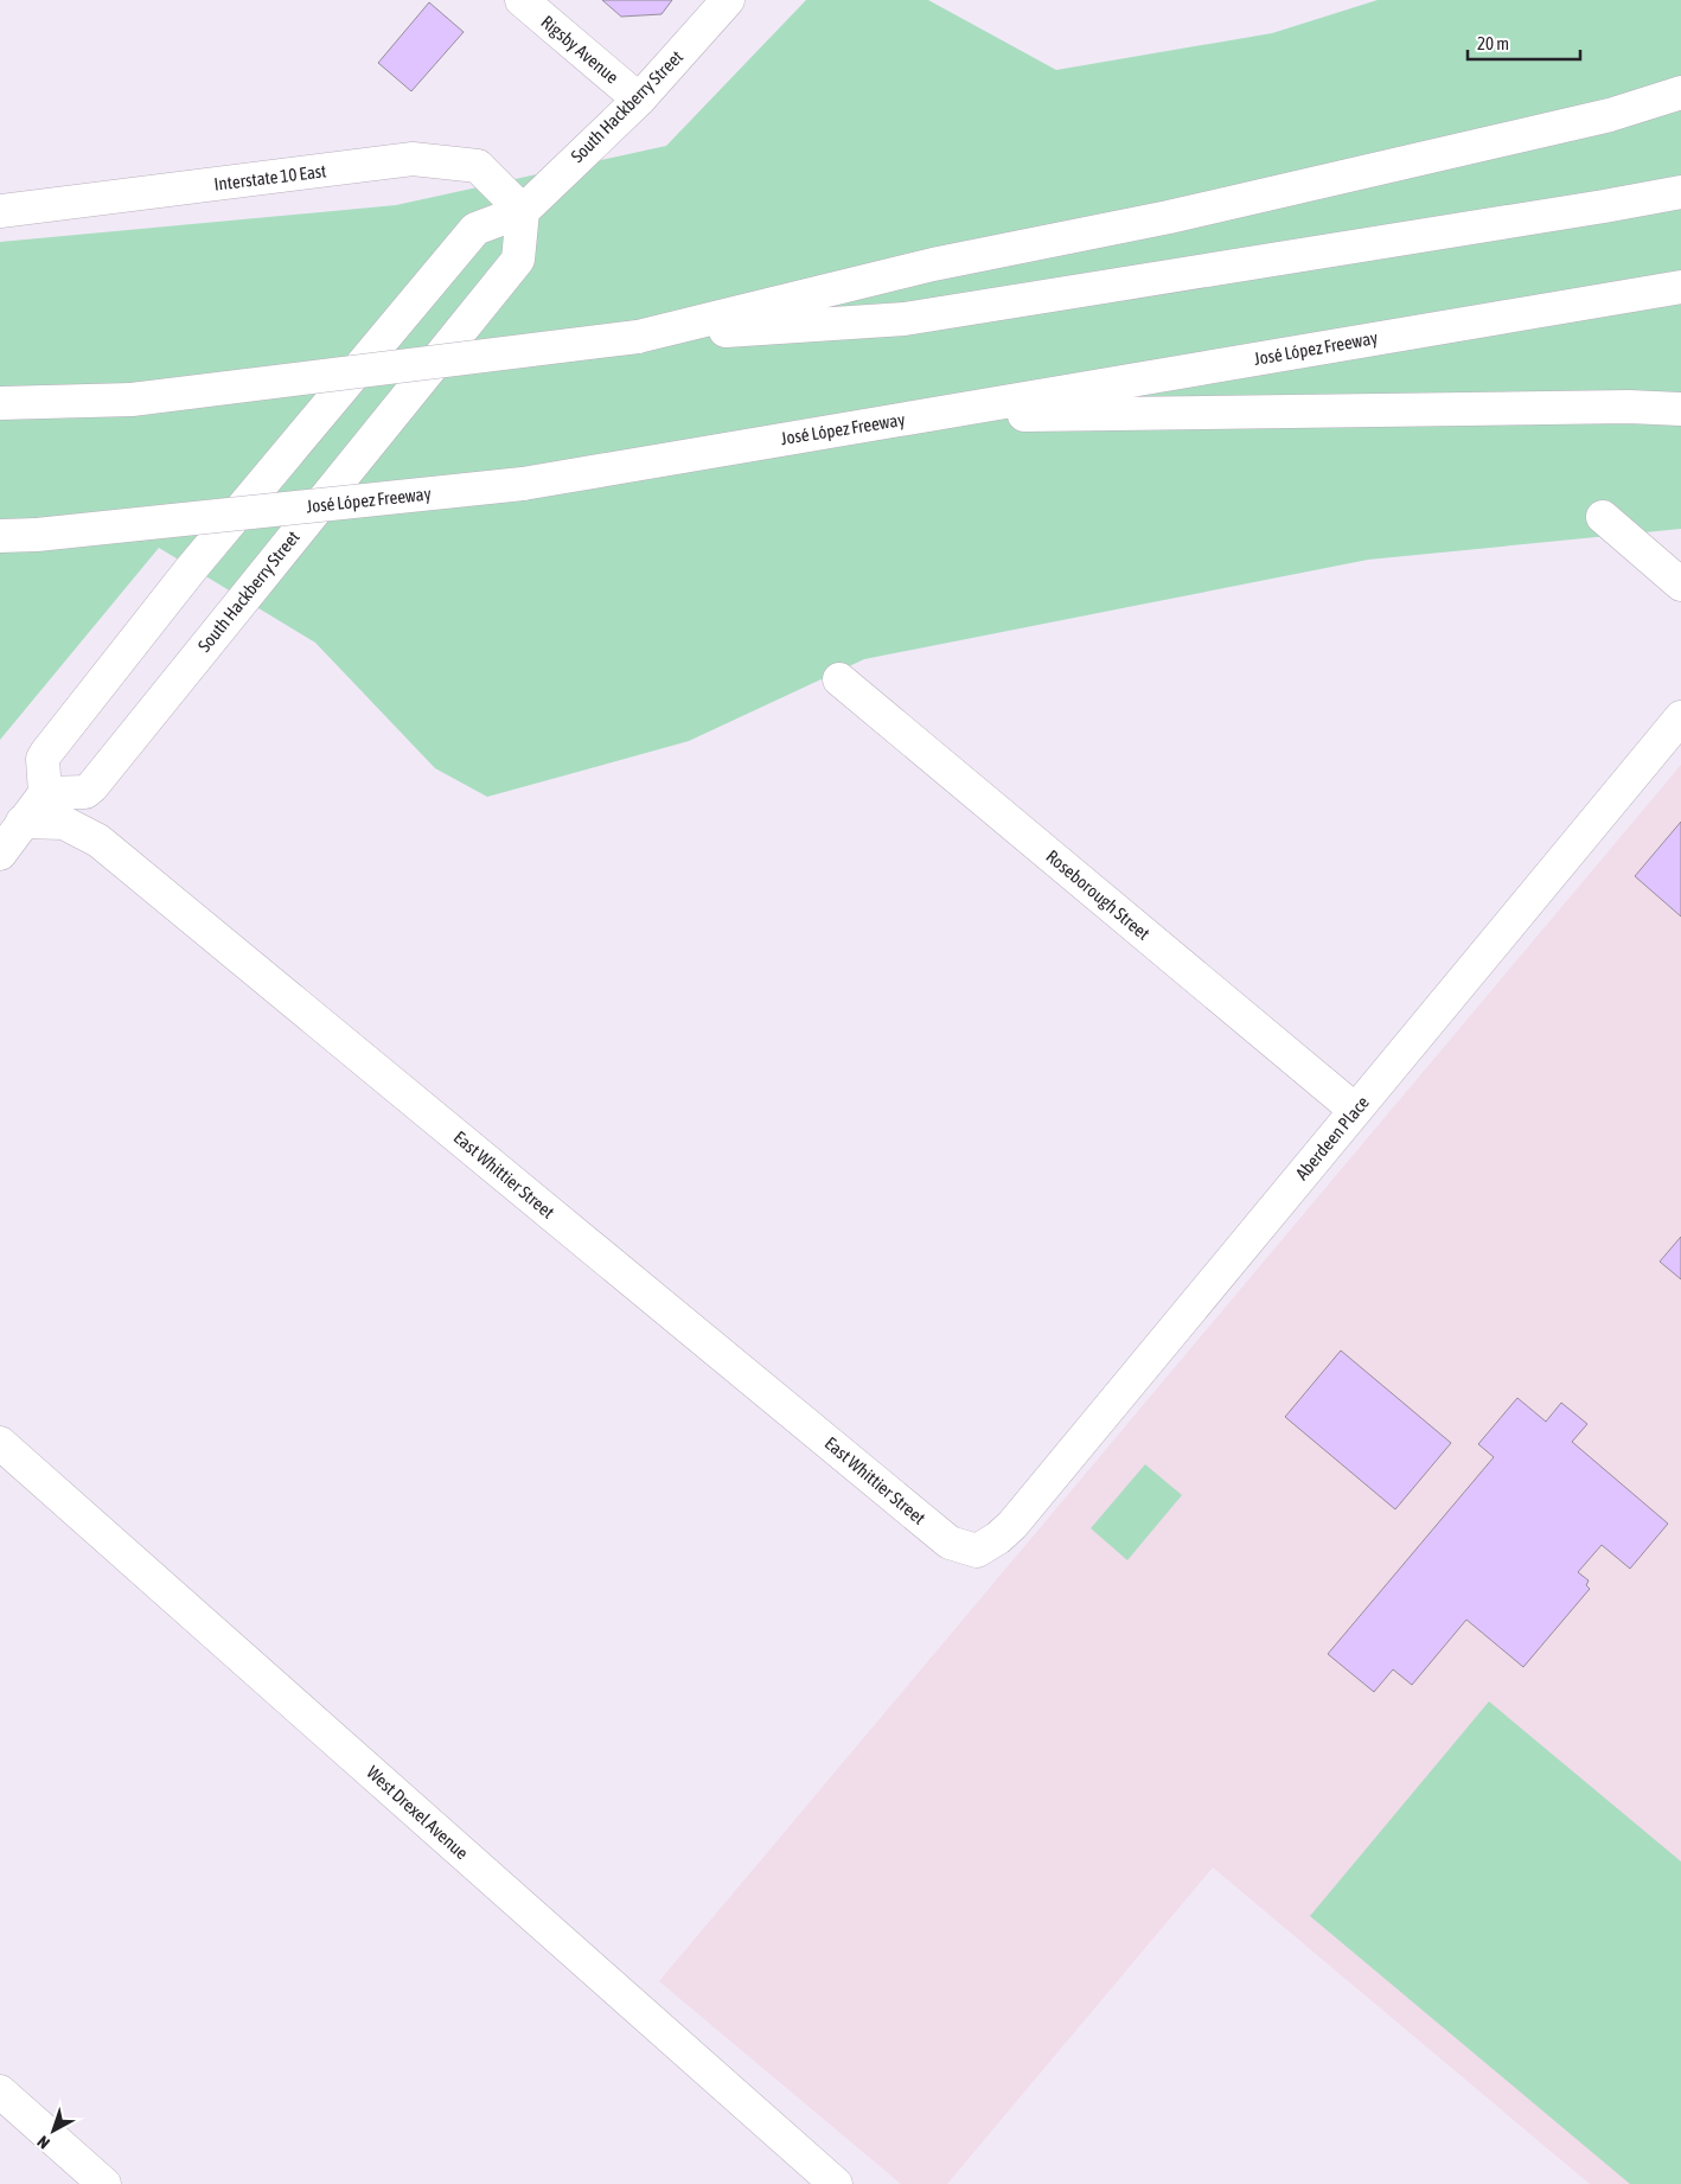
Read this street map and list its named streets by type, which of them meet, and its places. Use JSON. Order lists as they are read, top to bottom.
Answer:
{
  "streets": {
    "main road": [
      "Rigsby Avenue",
      "South Hackberry Street",
      "Interstate 10 East",
      "José López Freeway",
      "Roseborough Street",
      "Aberdeen Place",
      "East Whittier Street",
      "West Drexel Avenue"
    ]
  },
  "crossings": [
    ["Rigsby Avenue", "South Hackberry Street"],
    ["South Hackberry Street", "Interstate 10 East"],
    ["Roseborough Street", "Aberdeen Place"],
    ["Aberdeen Place", "East Whittier Street"]
  ],
  "scale_bar": "20 m",
  "north": "bottom left"
}
